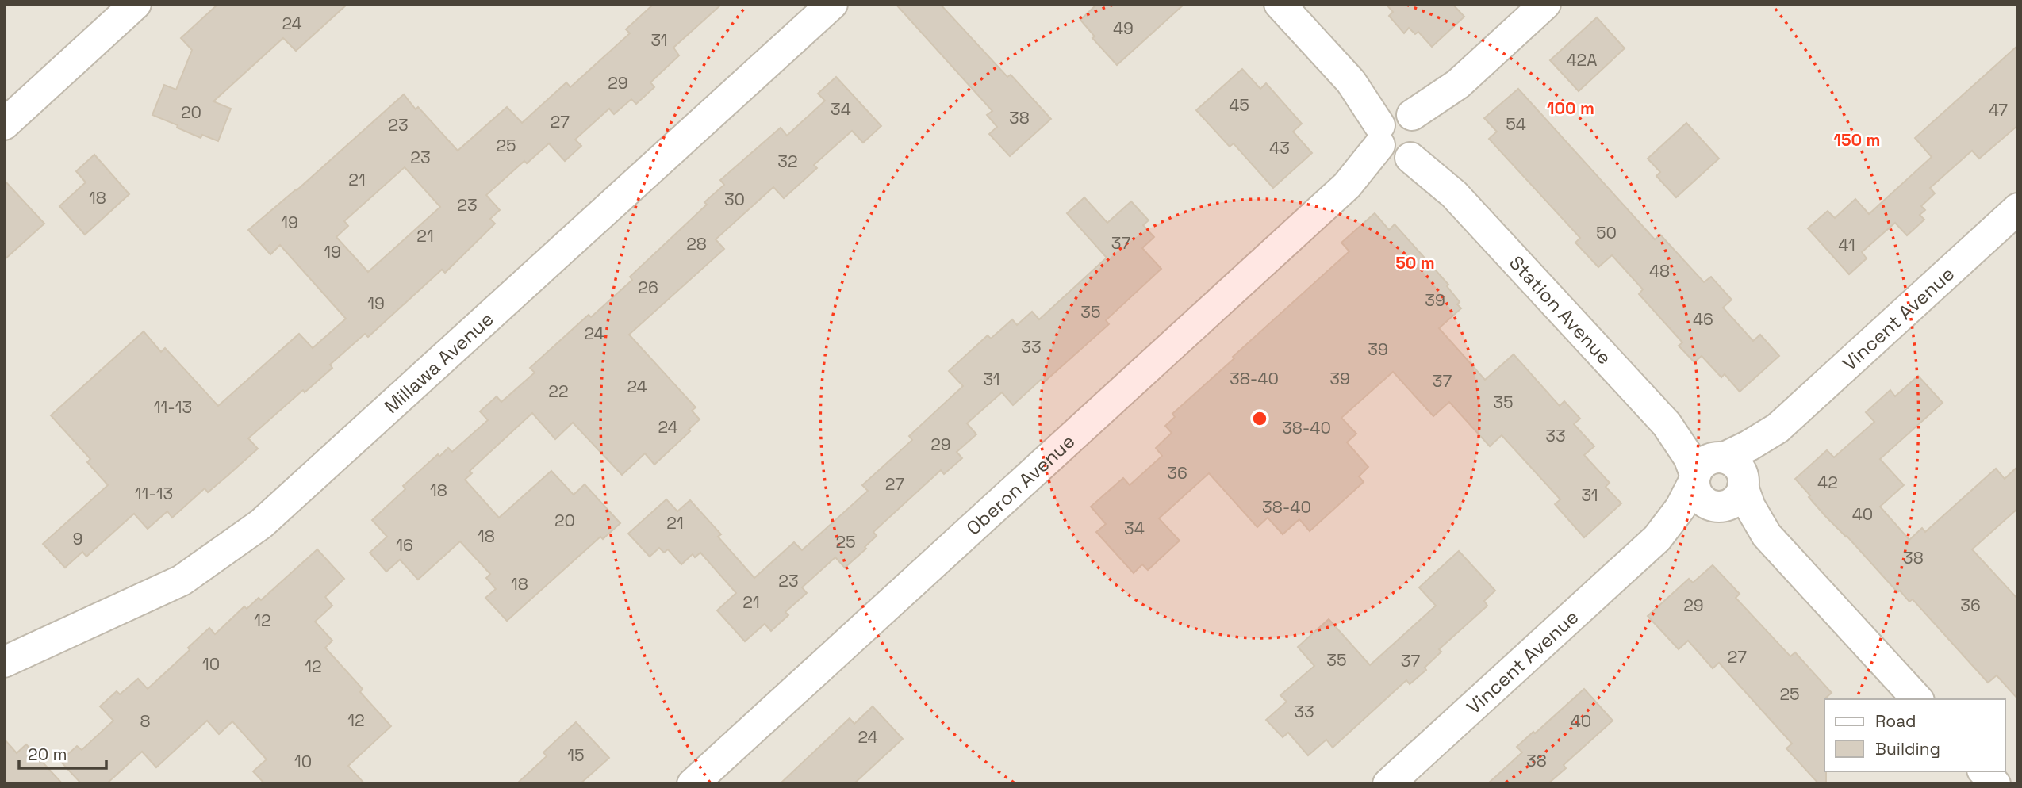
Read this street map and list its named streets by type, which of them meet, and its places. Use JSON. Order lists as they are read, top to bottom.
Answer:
{
  "streets": {
    "street": [
      "Station Avenue",
      "Vincent Avenue",
      "Millawa Avenue",
      "Oberon Avenue"
    ]
  },
  "crossings": [
    ["Station Avenue", "Vincent Avenue"],
    ["Station Avenue", "Oberon Avenue"]
  ],
  "house_numbers": [
    "24",
    "49",
    "31",
    "42A",
    "29",
    "45",
    "34",
    "47",
    "20",
    "38",
    "27",
    "54",
    "23",
    "25",
    "43",
    "23",
    "32",
    "21",
    "18",
    "30",
    "23",
    "19",
    "50",
    "21",
    "37",
    "28",
    "41",
    "19",
    "48",
    "26",
    "39",
    "19",
    "35",
    "46",
    "24",
    "33",
    "39",
    "38-40",
    "39",
    "31",
    "37",
    "24",
    "22",
    "35",
    "11-13",
    "24",
    "38-40",
    "33",
    "29",
    "36",
    "42",
    "27",
    "18",
    "11-13",
    "31",
    "38-40",
    "40",
    "20",
    "21",
    "34",
    "18",
    "9",
    "25",
    "16",
    "38",
    "23",
    "18",
    "21",
    "29",
    "36",
    "12",
    "27",
    "35",
    "37",
    "10",
    "12",
    "25",
    "33",
    "12",
    "8",
    "40",
    "24",
    "15",
    "38",
    "10"
  ],
  "legend": ["Road", "Building"],
  "scale_bar": "20 m",
  "rings": ["100 m", "150 m", "50 m"]
}
